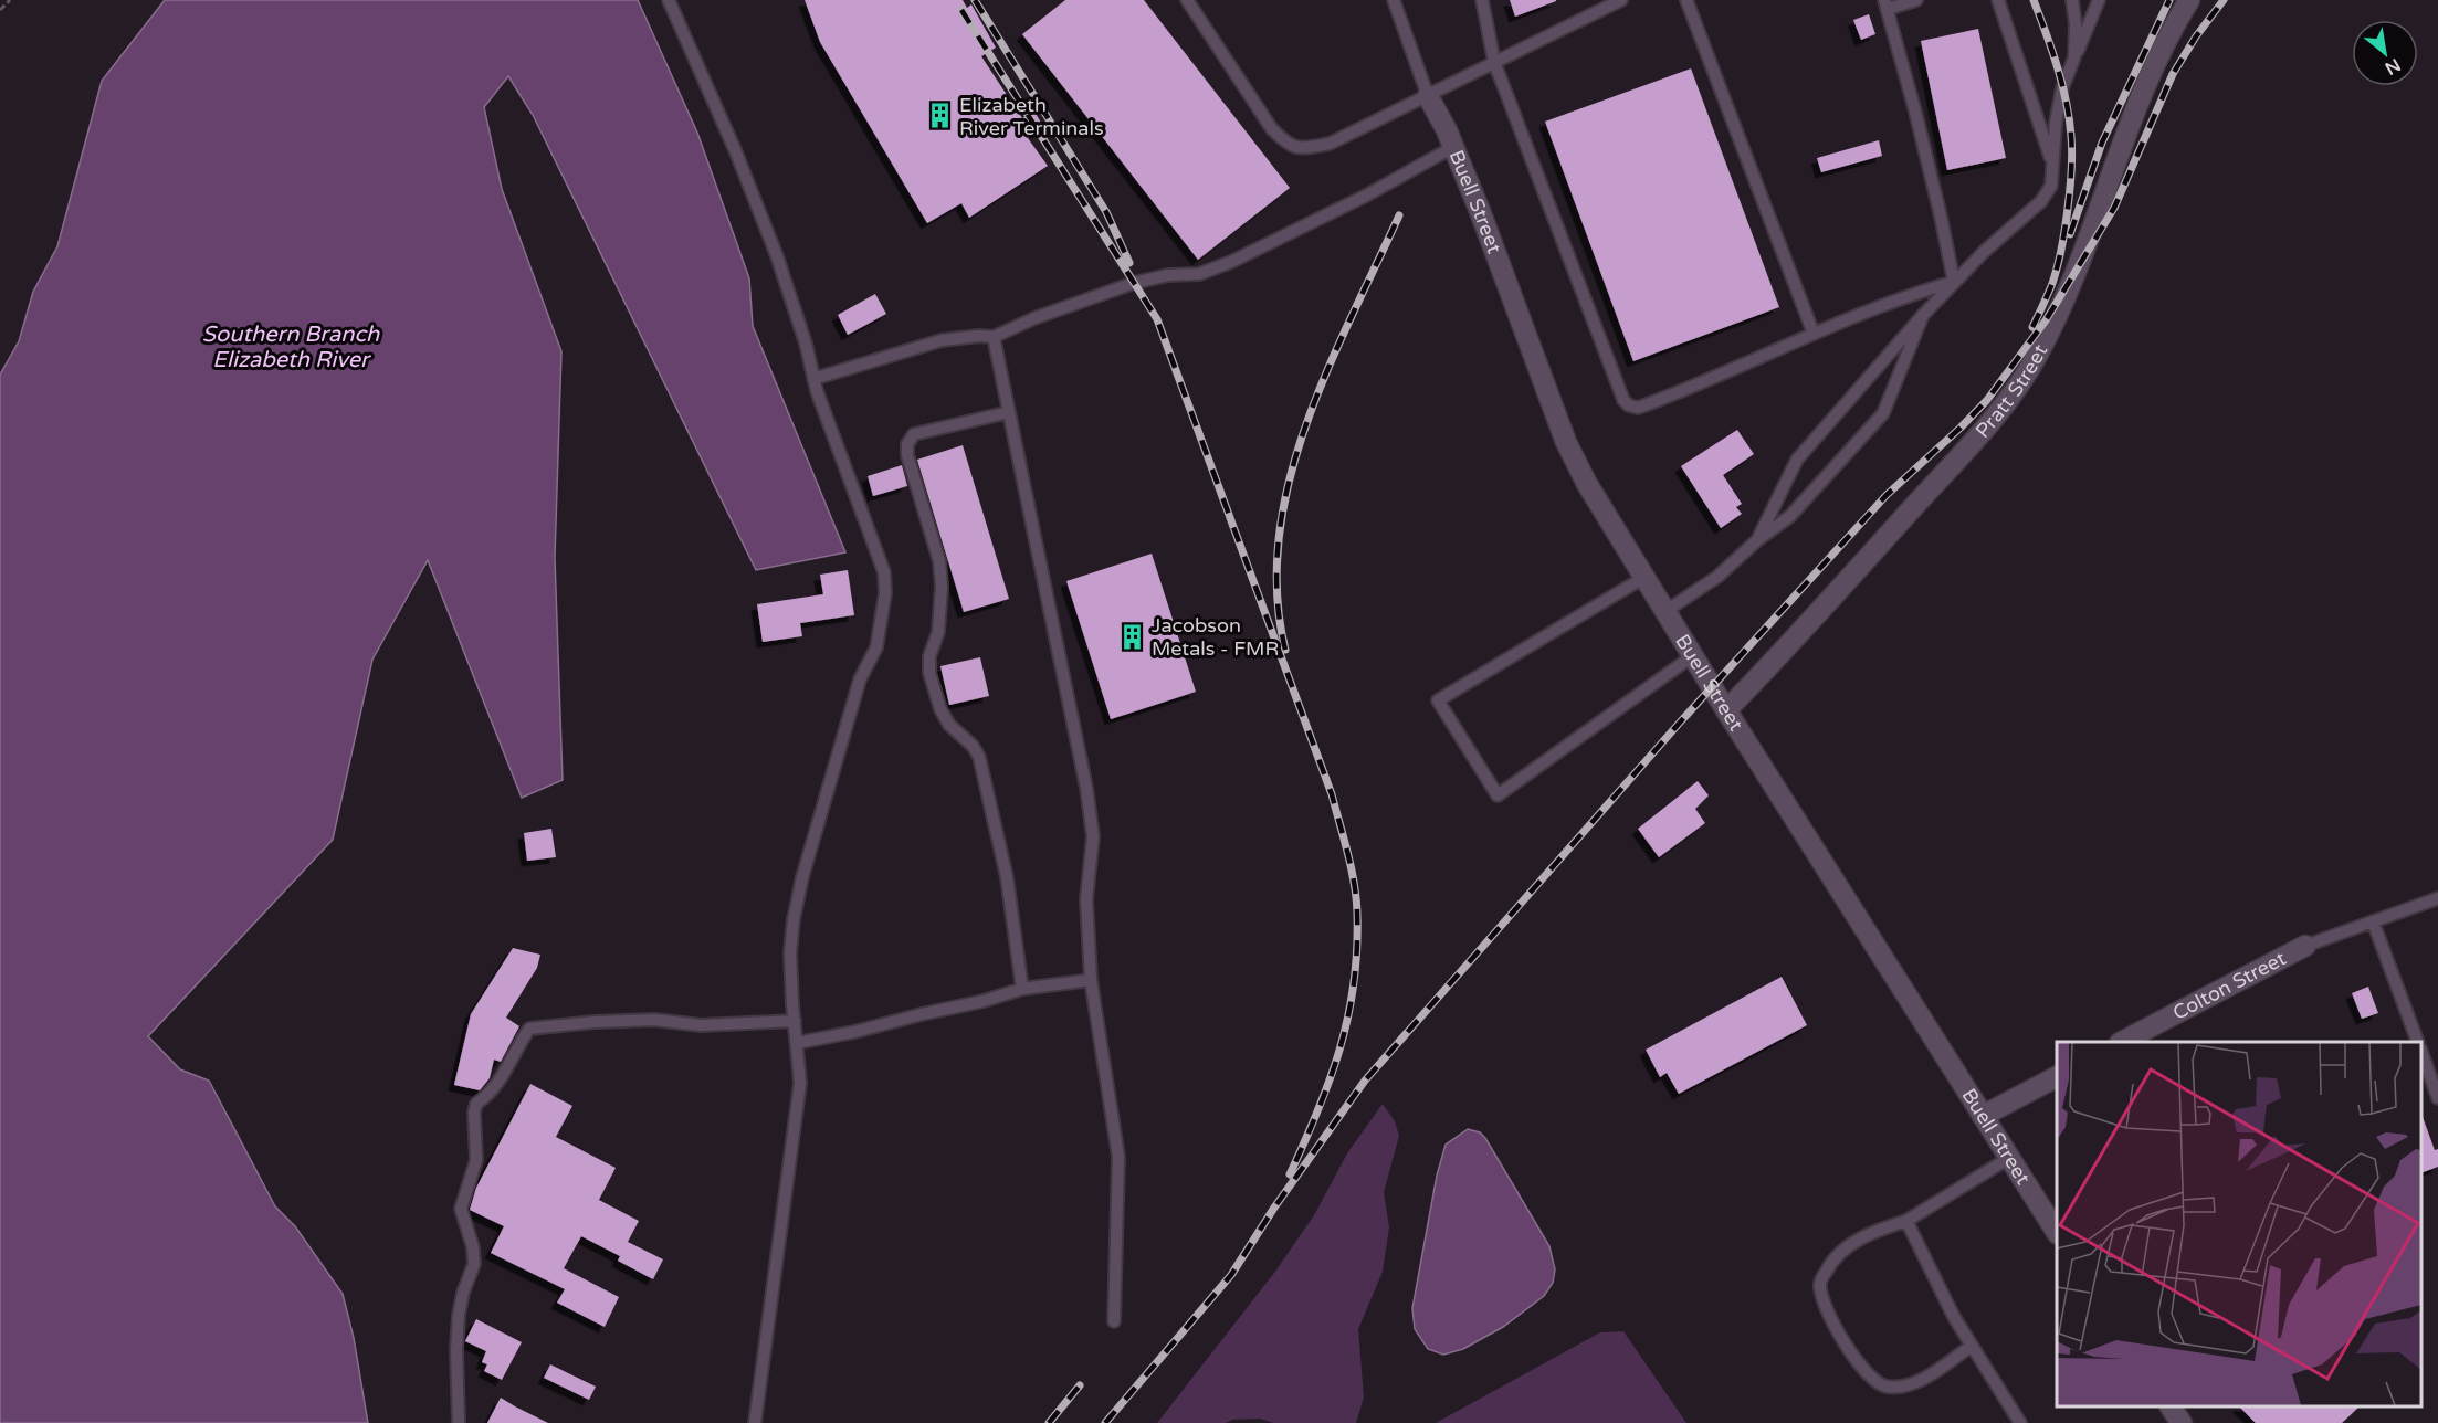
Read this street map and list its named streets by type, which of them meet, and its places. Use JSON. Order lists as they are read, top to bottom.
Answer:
{
  "streets": {
    "street": ["Buell Street", "Pratt Street", "Colton Street"]
  },
  "crossings": [
    ["Buell Street", "Pratt Street"]
  ],
  "water": ["Southern Branch Elizabeth River"],
  "places": {
    "building": ["Elizabeth River Terminals", "Jacobson Metals - FMR"]
  },
  "north": "bottom right"
}
